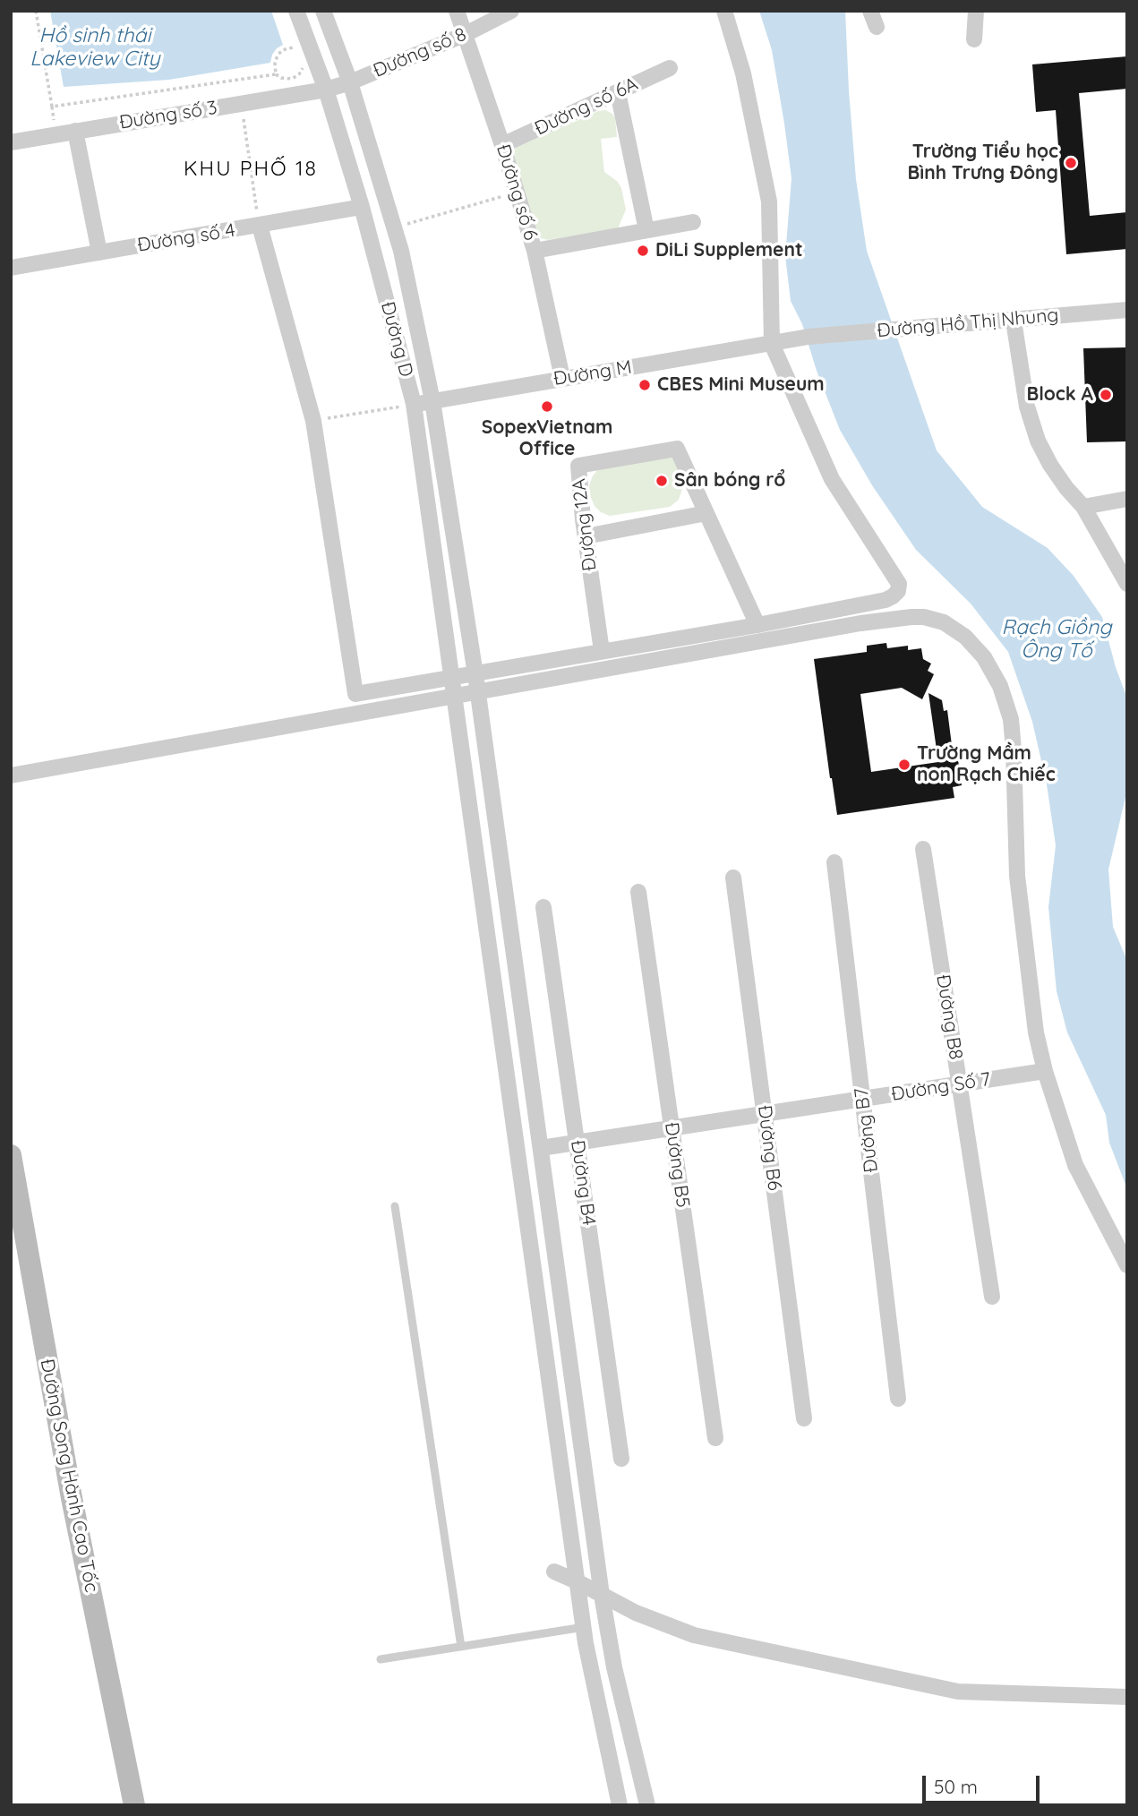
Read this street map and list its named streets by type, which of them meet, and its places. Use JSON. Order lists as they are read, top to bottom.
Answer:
{
  "streets": {
    "main road": ["Đường Song Hành Cao Tốc"],
    "street": [
      "Đường số 8",
      "Đường số 6A",
      "Đường số 3",
      "Đường số 6",
      "Đường số 4",
      "Đường Hồ Thị Nhung",
      "Đường D",
      "Đường M",
      "Đường 12A",
      "Đường B8",
      "Đường Số 7",
      "Đường B7",
      "Đường B6",
      "Đường B5",
      "Đường B4"
    ]
  },
  "crossings": [
    ["Đường số 8", "Đường số 3"],
    ["Đường số 8", "Đường số 6"],
    ["Đường số 8", "Đường D"],
    ["Đường số 6A", "Đường số 6"],
    ["Đường số 3", "Đường D"],
    ["Đường số 6", "Đường M"],
    ["Đường số 4", "Đường D"],
    ["Đường Hồ Thị Nhung", "Đường M"],
    ["Đường D", "Đường M"],
    ["Đường D", "Đường Số 7"],
    ["Đường B8", "Đường Số 7"],
    ["Đường Số 7", "Đường B7"],
    ["Đường Số 7", "Đường B6"],
    ["Đường Số 7", "Đường B5"],
    ["Đường Số 7", "Đường B4"]
  ],
  "districts": ["KHU PHỐ 18"],
  "water": ["Hồ sinh thái Lakeview City", "Rạch Giồng Ông Tố"],
  "places": [
    "Trường Tiểu học Bình Trưng Đông",
    "DiLi Supplement",
    "CBES Mini Museum",
    "Block A",
    "SopexVietnam Office",
    "Sân bóng rổ",
    "Trường Mầm non Rạch Chiếc"
  ],
  "scale_bar": "50 m"
}
